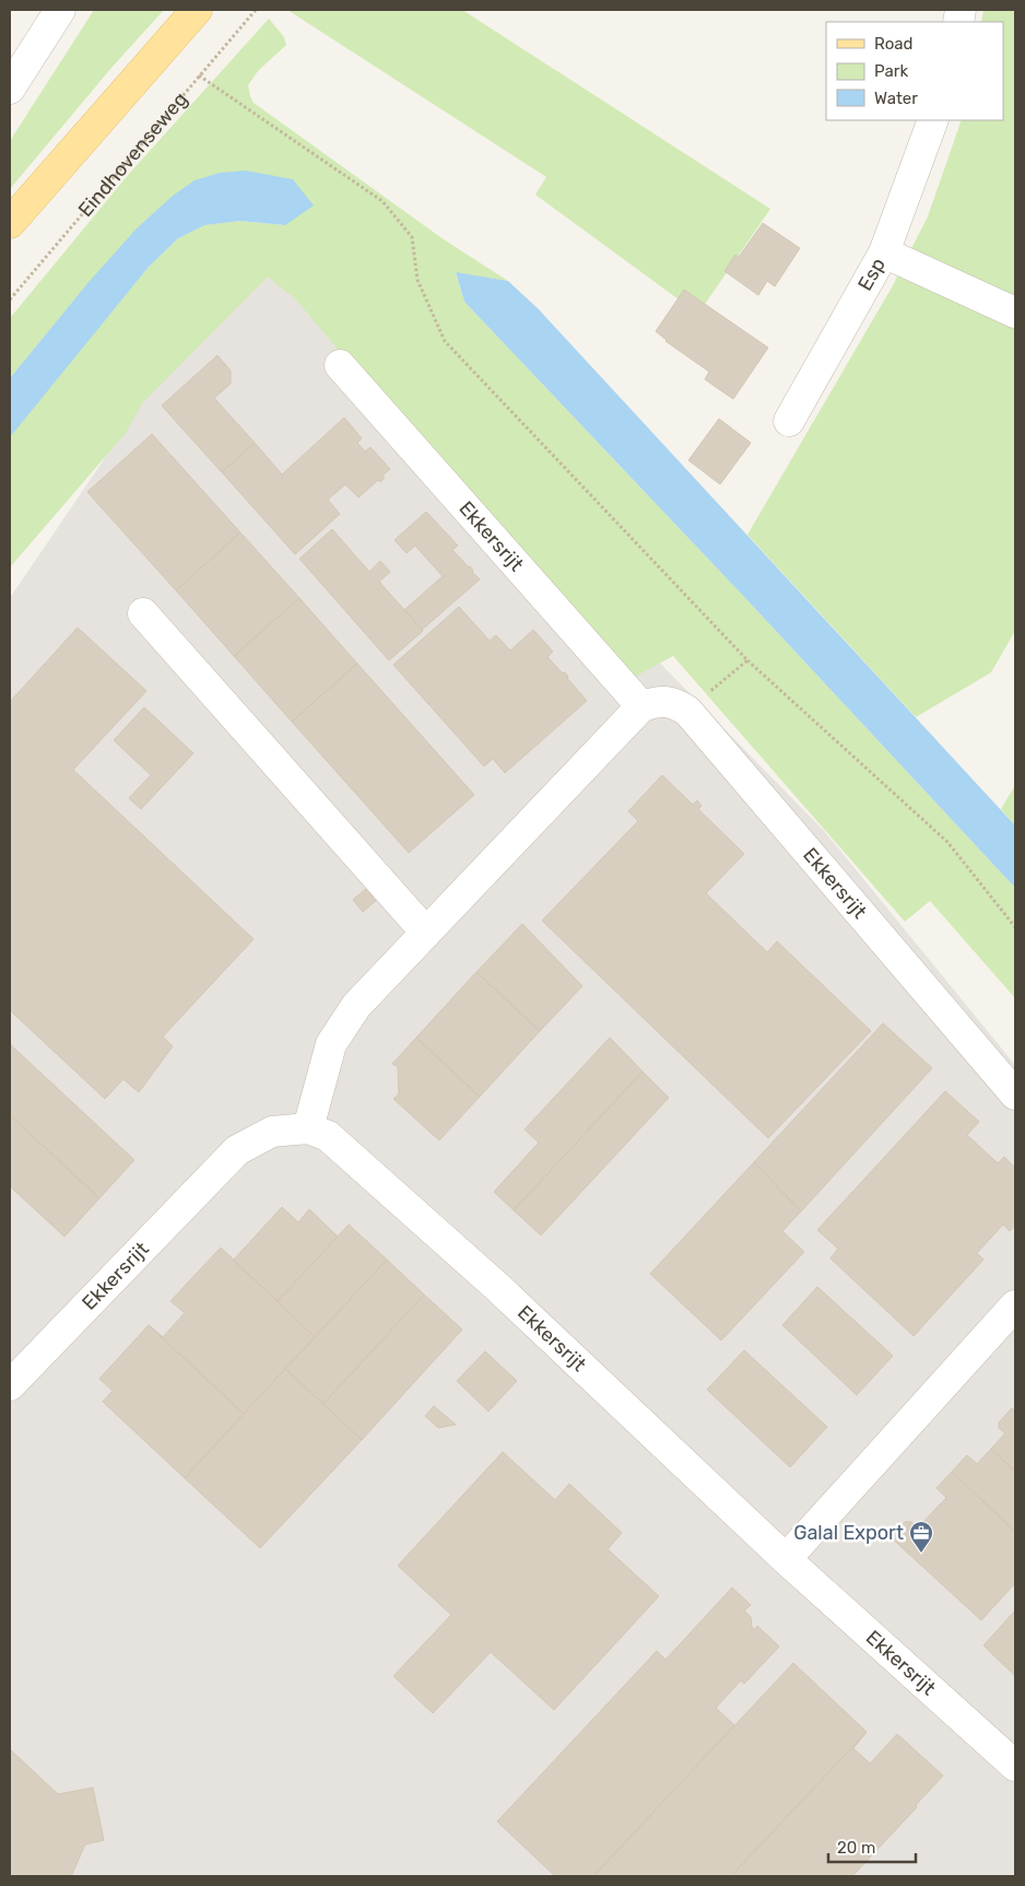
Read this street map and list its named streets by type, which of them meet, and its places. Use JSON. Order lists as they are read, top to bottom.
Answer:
{
  "streets": {
    "street": ["Esp", "Ekkersrijt"],
    "path": ["Eindhovenseweg"]
  },
  "places": {
    "office": ["Galal Export"]
  },
  "legend": ["Road", "Park", "Water"],
  "scale_bar": "20 m"
}
